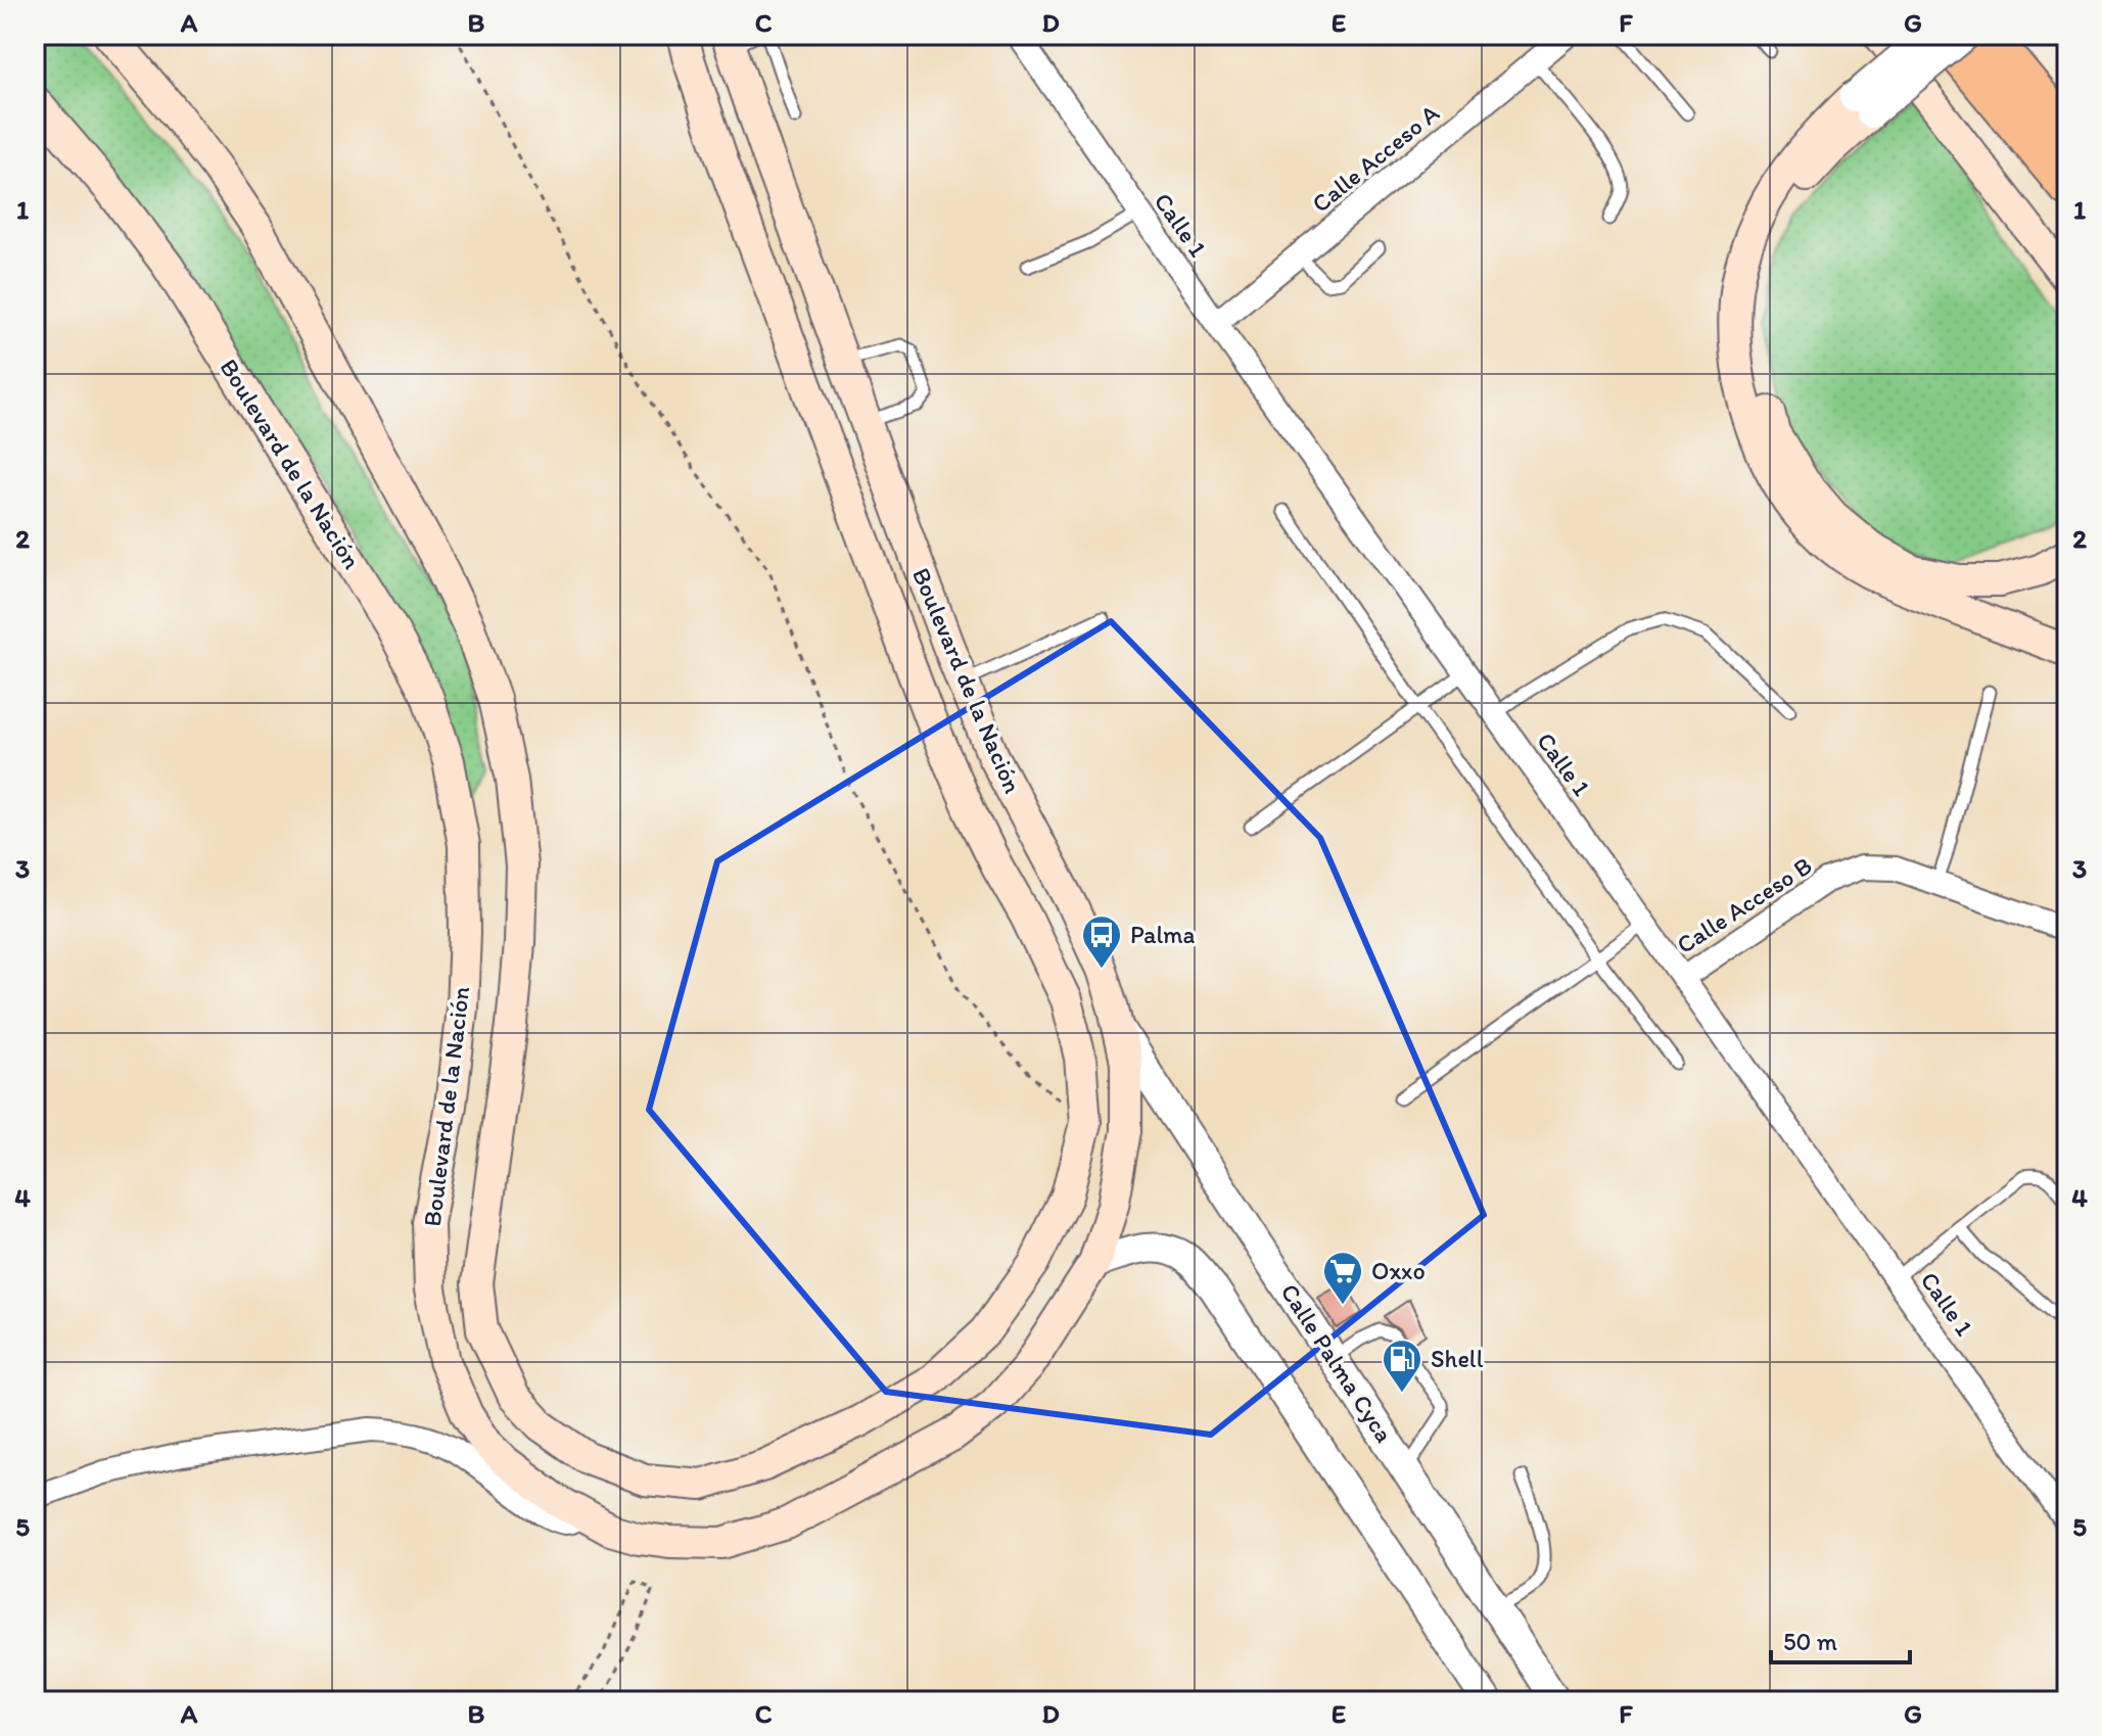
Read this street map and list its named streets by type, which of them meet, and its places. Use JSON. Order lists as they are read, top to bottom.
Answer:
{
  "streets": {
    "main road": ["Boulevard de la Nación"],
    "street": [
      "Calle Acceso A",
      "Calle 1",
      "Calle Acceso B",
      "Calle Palma Cyca"
    ]
  },
  "crossings": [
    ["Calle Acceso A", "Calle 1"],
    ["Calle 1", "Calle Acceso B"],
    ["Boulevard de la Nación", "Calle Palma Cyca"]
  ],
  "places": {
    "bus stop": ["Palma"],
    "supermarket": ["Oxxo"],
    "fuel station": ["Shell"]
  },
  "scale_bar": "50 m",
  "grid": {
    "columns": [
      "A",
      "B",
      "C",
      "D",
      "E",
      "F",
      "G"
    ],
    "rows": [
      "1",
      "2",
      "3",
      "4",
      "5"
    ]
  }
}
